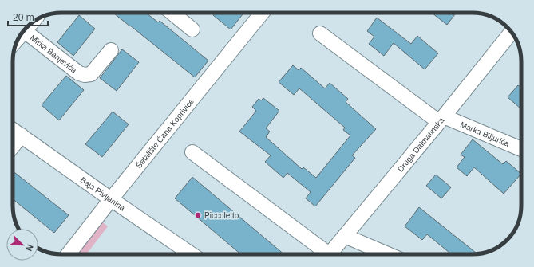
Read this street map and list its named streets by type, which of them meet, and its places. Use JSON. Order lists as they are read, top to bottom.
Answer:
{
  "streets": {
    "street": [
      "Mirka Banjevića",
      "Šetalište Ćana Koprivice",
      "Marka Biljurića",
      "Druga Dalmatinska",
      "Baja Pivljanina"
    ]
  },
  "crossings": [
    ["Šetalište Ćana Koprivice", "Baja Pivljanina"],
    ["Marka Biljurića", "Druga Dalmatinska"]
  ],
  "places": ["Piccoletto"],
  "scale_bar": "20 m",
  "north": "bottom right"
}
